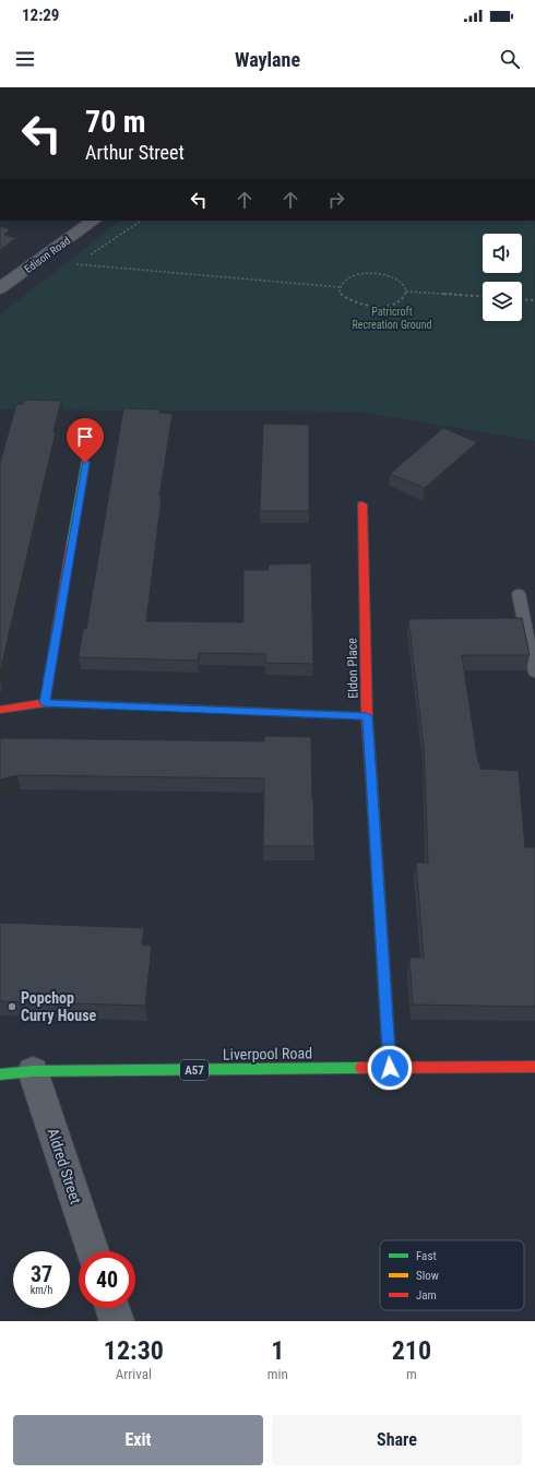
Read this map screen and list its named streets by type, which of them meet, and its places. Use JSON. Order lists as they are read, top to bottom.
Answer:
{
  "streets": {
    "street": [
      "Edison Road",
      "Eldon Place",
      "Liverpool Road",
      "A57",
      "Aldred Street"
    ]
  },
  "crossings": [
    ["Eldon Place", "Liverpool Road"],
    ["Liverpool Road", "Aldred Street"]
  ],
  "parks": ["Patricroft Recreation Ground"],
  "places": ["Popchop Curry House"],
  "legend": ["Fast", "Slow", "Jam"],
  "page": {
    "status": "12:29",
    "header": "Waylane",
    "turn": ["70 m", "Arthur Street"],
    "speed": "37 km/h",
    "limit": "40",
    "eta": [
      "12:30",
      "Arrival",
      "1",
      "min",
      "210",
      "m"
    ],
    "buttons": ["Exit", "Share"]
  }
}
